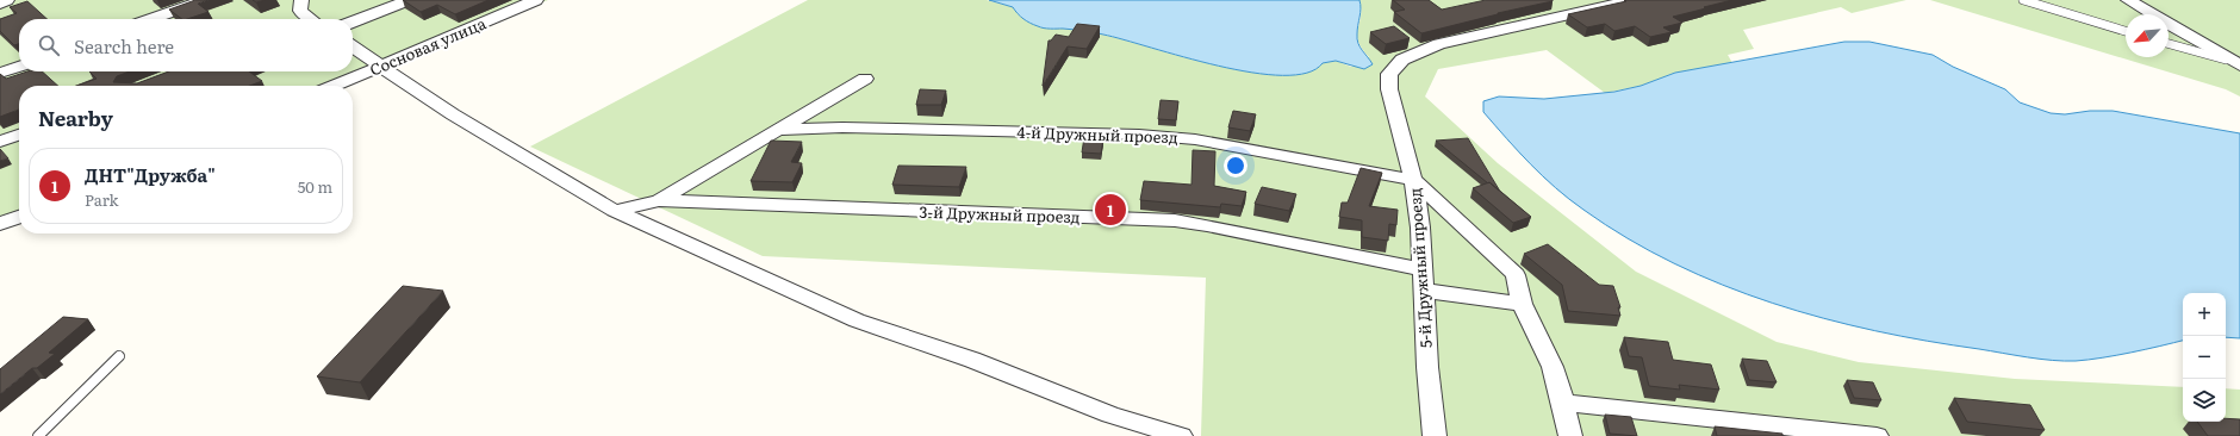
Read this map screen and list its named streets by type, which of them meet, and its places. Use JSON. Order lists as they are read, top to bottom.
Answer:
{
  "streets": {
    "street": [
      "Сосновая улица",
      "4-й Дружный проезд",
      "3-й Дружный проезд",
      "5-й Дружный проезд"
    ]
  },
  "crossings": [
    ["4-й Дружный проезд", "5-й Дружный проезд"],
    ["3-й Дружный проезд", "5-й Дружный проезд"]
  ],
  "north": "bottom left",
  "page": {
    "search": "Search here",
    "heading": "Nearby",
    "list": [
      {
        "mark": "1",
        "name": "ДНТ\"Дружба\"",
        "note": "Park",
        "value": "50 m"
      }
    ],
    "pins": "1",
    "map_buttons": ["+", "−"]
  }
}
